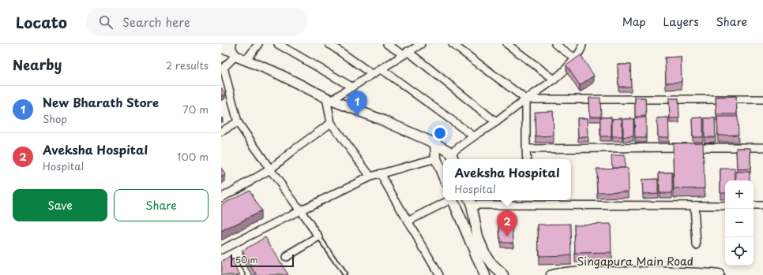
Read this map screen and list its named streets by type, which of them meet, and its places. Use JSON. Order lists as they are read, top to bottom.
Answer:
{
  "streets": {
    "street": ["Singapura Main Road"]
  },
  "scale_bar": "50 m",
  "page": {
    "header": "Locato",
    "search": "Search here",
    "nav": ["Map", "Layers", "Share"],
    "heading": ["Nearby", "2 results"],
    "list": [
      {
        "mark": "1",
        "name": "New Bharath Store",
        "note": "Shop",
        "value": "70 m"
      },
      {
        "mark": "2",
        "name": "Aveksha Hospital",
        "note": "Hospital",
        "value": "100 m"
      }
    ],
    "pins": ["1", "2"],
    "popup": ["Aveksha Hospital", "Hospital"],
    "buttons": ["Save", "Share"],
    "map_buttons": ["+", "−"],
    "scale": "50 m"
  }
}
